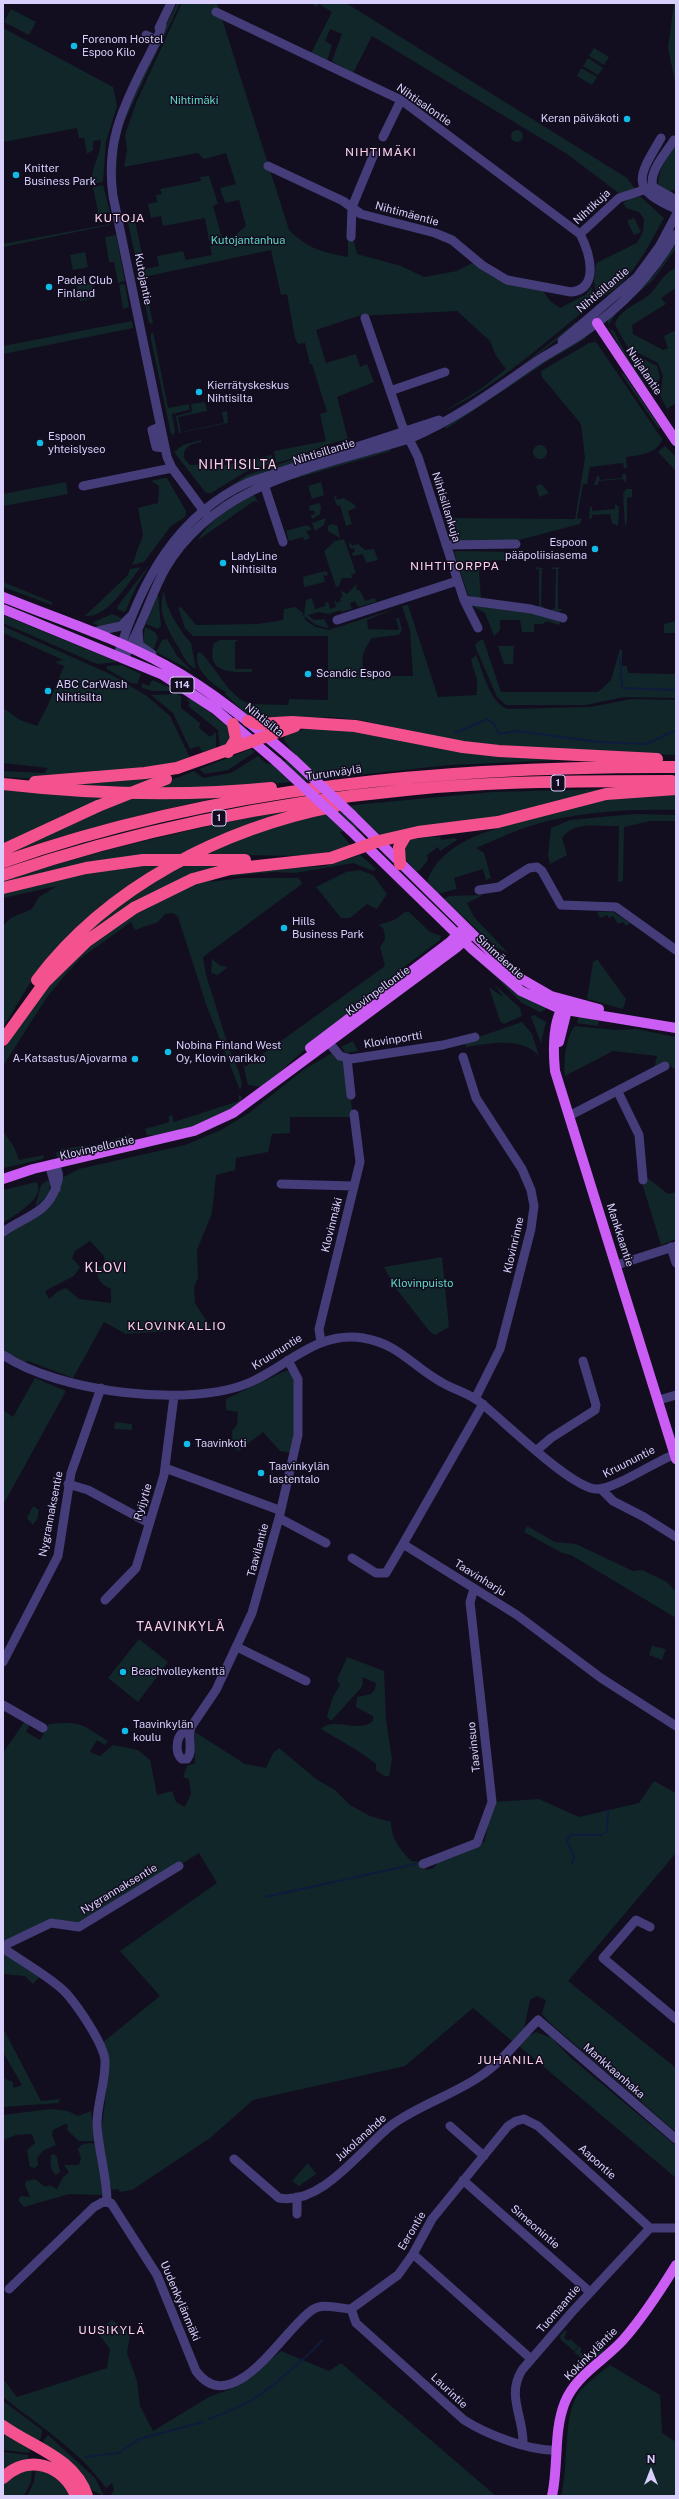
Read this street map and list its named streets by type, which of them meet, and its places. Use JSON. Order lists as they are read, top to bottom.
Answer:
{
  "streets": {
    "highway": ["Turunväylä", "1"],
    "main road": [
      "Nuijalantie",
      "114",
      "Nihtisilta",
      "Sinimäentie",
      "Klovinpellontie",
      "Mankkaantie",
      "Kokinkyläntie"
    ],
    "street": [
      "Nihtisalontie",
      "Nihtikuja",
      "Nihtimäentie",
      "Kutojantie",
      "Nihtisillantie",
      "Nihtisillankuja",
      "Klovinportti",
      "Klovinmäki",
      "Klovinrinne",
      "Kruununtie",
      "Ryijytie",
      "Nygrannaksentie",
      "Taavilantie",
      "Taavinharju",
      "Taavinsuo",
      "Mankkaanhaka",
      "Jukolanahde",
      "Aapontie",
      "Simeonintie",
      "Eerontie",
      "Uudenkylänmäki",
      "Tuomaantie",
      "Laurintie"
    ]
  },
  "crossings": [
    ["Nihtisalontie", "Nihtikuja"],
    ["Nihtikuja", "Nihtimäentie"],
    ["Kutojantie", "Nihtisillantie"],
    ["Nihtisillantie", "Nuijalantie"],
    ["Nihtisillantie", "Nihtisillankuja"],
    ["Nihtisillantie", "Nihtisilta"],
    ["Nihtisilta", "Sinimäentie"],
    ["Nihtisilta", "Klovinpellontie"],
    ["Sinimäentie", "Klovinpellontie"],
    ["Sinimäentie", "Mankkaantie"],
    ["Klovinportti", "Klovinrinne"],
    ["Klovinmäki", "Kruununtie"],
    ["Mankkaantie", "Kruununtie"],
    ["Klovinrinne", "Kruununtie"],
    ["Kruununtie", "Ryijytie"],
    ["Kruununtie", "Nygrannaksentie"],
    ["Kruununtie", "Taavilantie"],
    ["Taavinharju", "Taavinsuo"],
    ["Mankkaanhaka", "Jukolanahde"],
    ["Aapontie", "Eerontie"],
    ["Aapontie", "Tuomaantie"],
    ["Simeonintie", "Eerontie"],
    ["Simeonintie", "Tuomaantie"],
    ["Eerontie", "Uudenkylänmäki"],
    ["Eerontie", "Laurintie"],
    ["Uudenkylänmäki", "Laurintie"],
    ["Tuomaantie", "Laurintie"],
    ["Kokinkyläntie", "Laurintie"]
  ],
  "districts": [
    "NIHTIMÄKI",
    "KUTOJA",
    "NIHTISILTA",
    "NIHTITORPPA",
    "KLOVI",
    "KLOVINKALLIO",
    "TAAVINKYLÄ",
    "JUHANILA",
    "UUSIKYLÄ"
  ],
  "parks": ["Nihtimäki", "Kutojantanhua", "Klovinpuisto"],
  "places": [
    "Forenom Hostel Espoo Kilo",
    "Keran päiväkoti",
    "Knitter Business Park",
    "Padel Club Finland",
    "Kierrätyskeskus Nihtisilta",
    "Espoon yhteislyseo",
    "Espoon pääpoliisiasema",
    "LadyLine Nihtisilta",
    "Scandic Espoo",
    "ABC CarWash Nihtisilta",
    "Hills Business Park",
    "Nobina Finland West Oy, Klovin varikko",
    "A-Katsastus/Ajovarma",
    "Taavinkoti",
    "Taavinkylän lastentalo",
    "Beachvolleykenttä",
    "Taavinkylän koulu"
  ],
  "north": "top"
}
